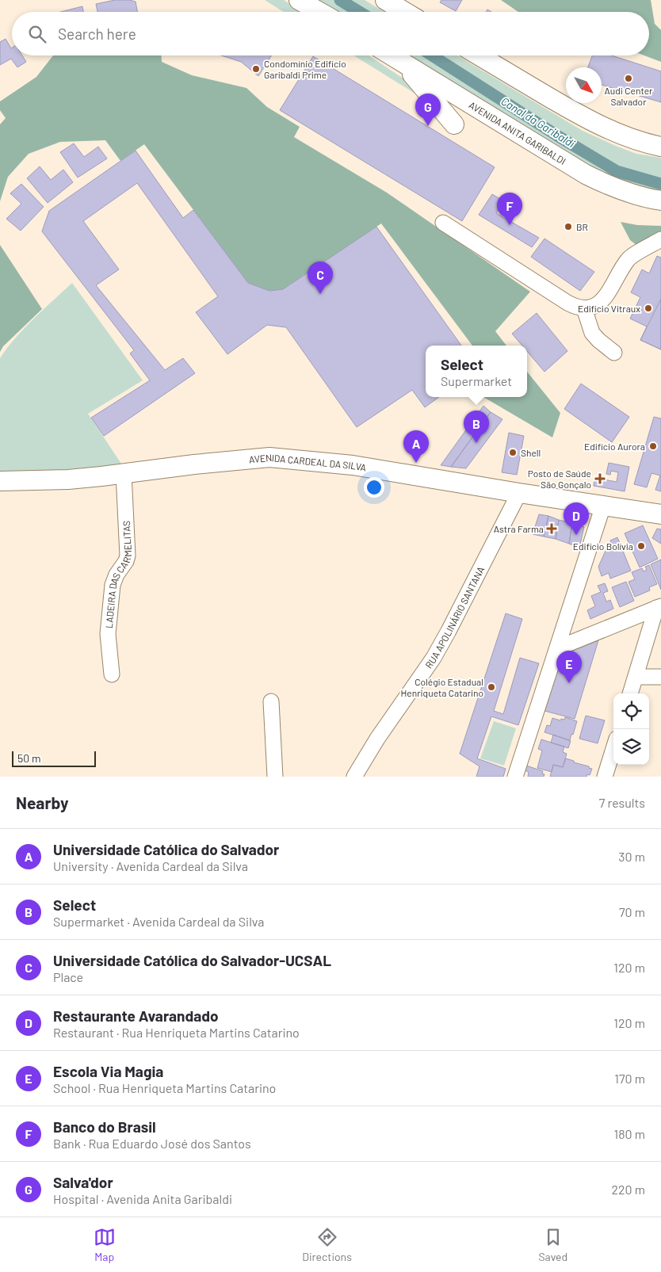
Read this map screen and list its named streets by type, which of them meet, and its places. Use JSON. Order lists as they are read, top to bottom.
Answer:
{
  "streets": {
    "main road": ["AVENIDA ANITA GARIBALDI", "AVENIDA CARDEAL DA SILVA"],
    "street": ["LADEIRA DAS CARMELITAS", "RUA APOLINÁRIO SANTANA"]
  },
  "crossings": [
    ["AVENIDA CARDEAL DA SILVA", "LADEIRA DAS CARMELITAS"],
    ["AVENIDA CARDEAL DA SILVA", "RUA APOLINÁRIO SANTANA"]
  ],
  "water": ["Canal da Garibaldi"],
  "places": {
    "other": [
      "Condomínio Edifício Garibaldi Prime",
      "Audi Center Salvador",
      "BR",
      "Edifício Vitraux",
      "Edifício Aurora",
      "Shell",
      "Edifício Bolívia",
      "Colégio Estadual Henriqueta Catarino"
    ],
    "health": ["Posto de Saúde São Gonçalo", "Astra Farma"]
  },
  "scale_bar": "50 m",
  "north": "bottom right",
  "page": {
    "search": "Search here",
    "pins": [
      "G",
      "F",
      "C",
      "B",
      "A",
      "D",
      "E"
    ],
    "popup": ["Select", "Supermarket"],
    "scale": "50 m",
    "heading": ["Nearby", "7 results"],
    "list": [
      {
        "mark": "A",
        "name": "Universidade Católica do Salvador",
        "note": "University · Avenida Cardeal da Silva",
        "value": "30 m"
      },
      {
        "mark": "B",
        "name": "Select",
        "note": "Supermarket · Avenida Cardeal da Silva",
        "value": "70 m"
      },
      {
        "mark": "C",
        "name": "Universidade Católica do Salvador-UCSAL",
        "note": "Place",
        "value": "120 m"
      },
      {
        "mark": "D",
        "name": "Restaurante Avarandado",
        "note": "Restaurant · Rua Henriqueta Martins Catarino",
        "value": "120 m"
      },
      {
        "mark": "E",
        "name": "Escola Via Magia",
        "note": "School · Rua Henriqueta Martins Catarino",
        "value": "170 m"
      },
      {
        "mark": "F",
        "name": "Banco do Brasil",
        "note": "Bank · Rua Eduardo José dos Santos",
        "value": "180 m"
      },
      {
        "mark": "G",
        "name": "Salva'dor",
        "note": "Hospital · Avenida Anita Garibaldi",
        "value": "220 m"
      }
    ],
    "nav": ["Map", "Directions", "Saved"]
  }
}
